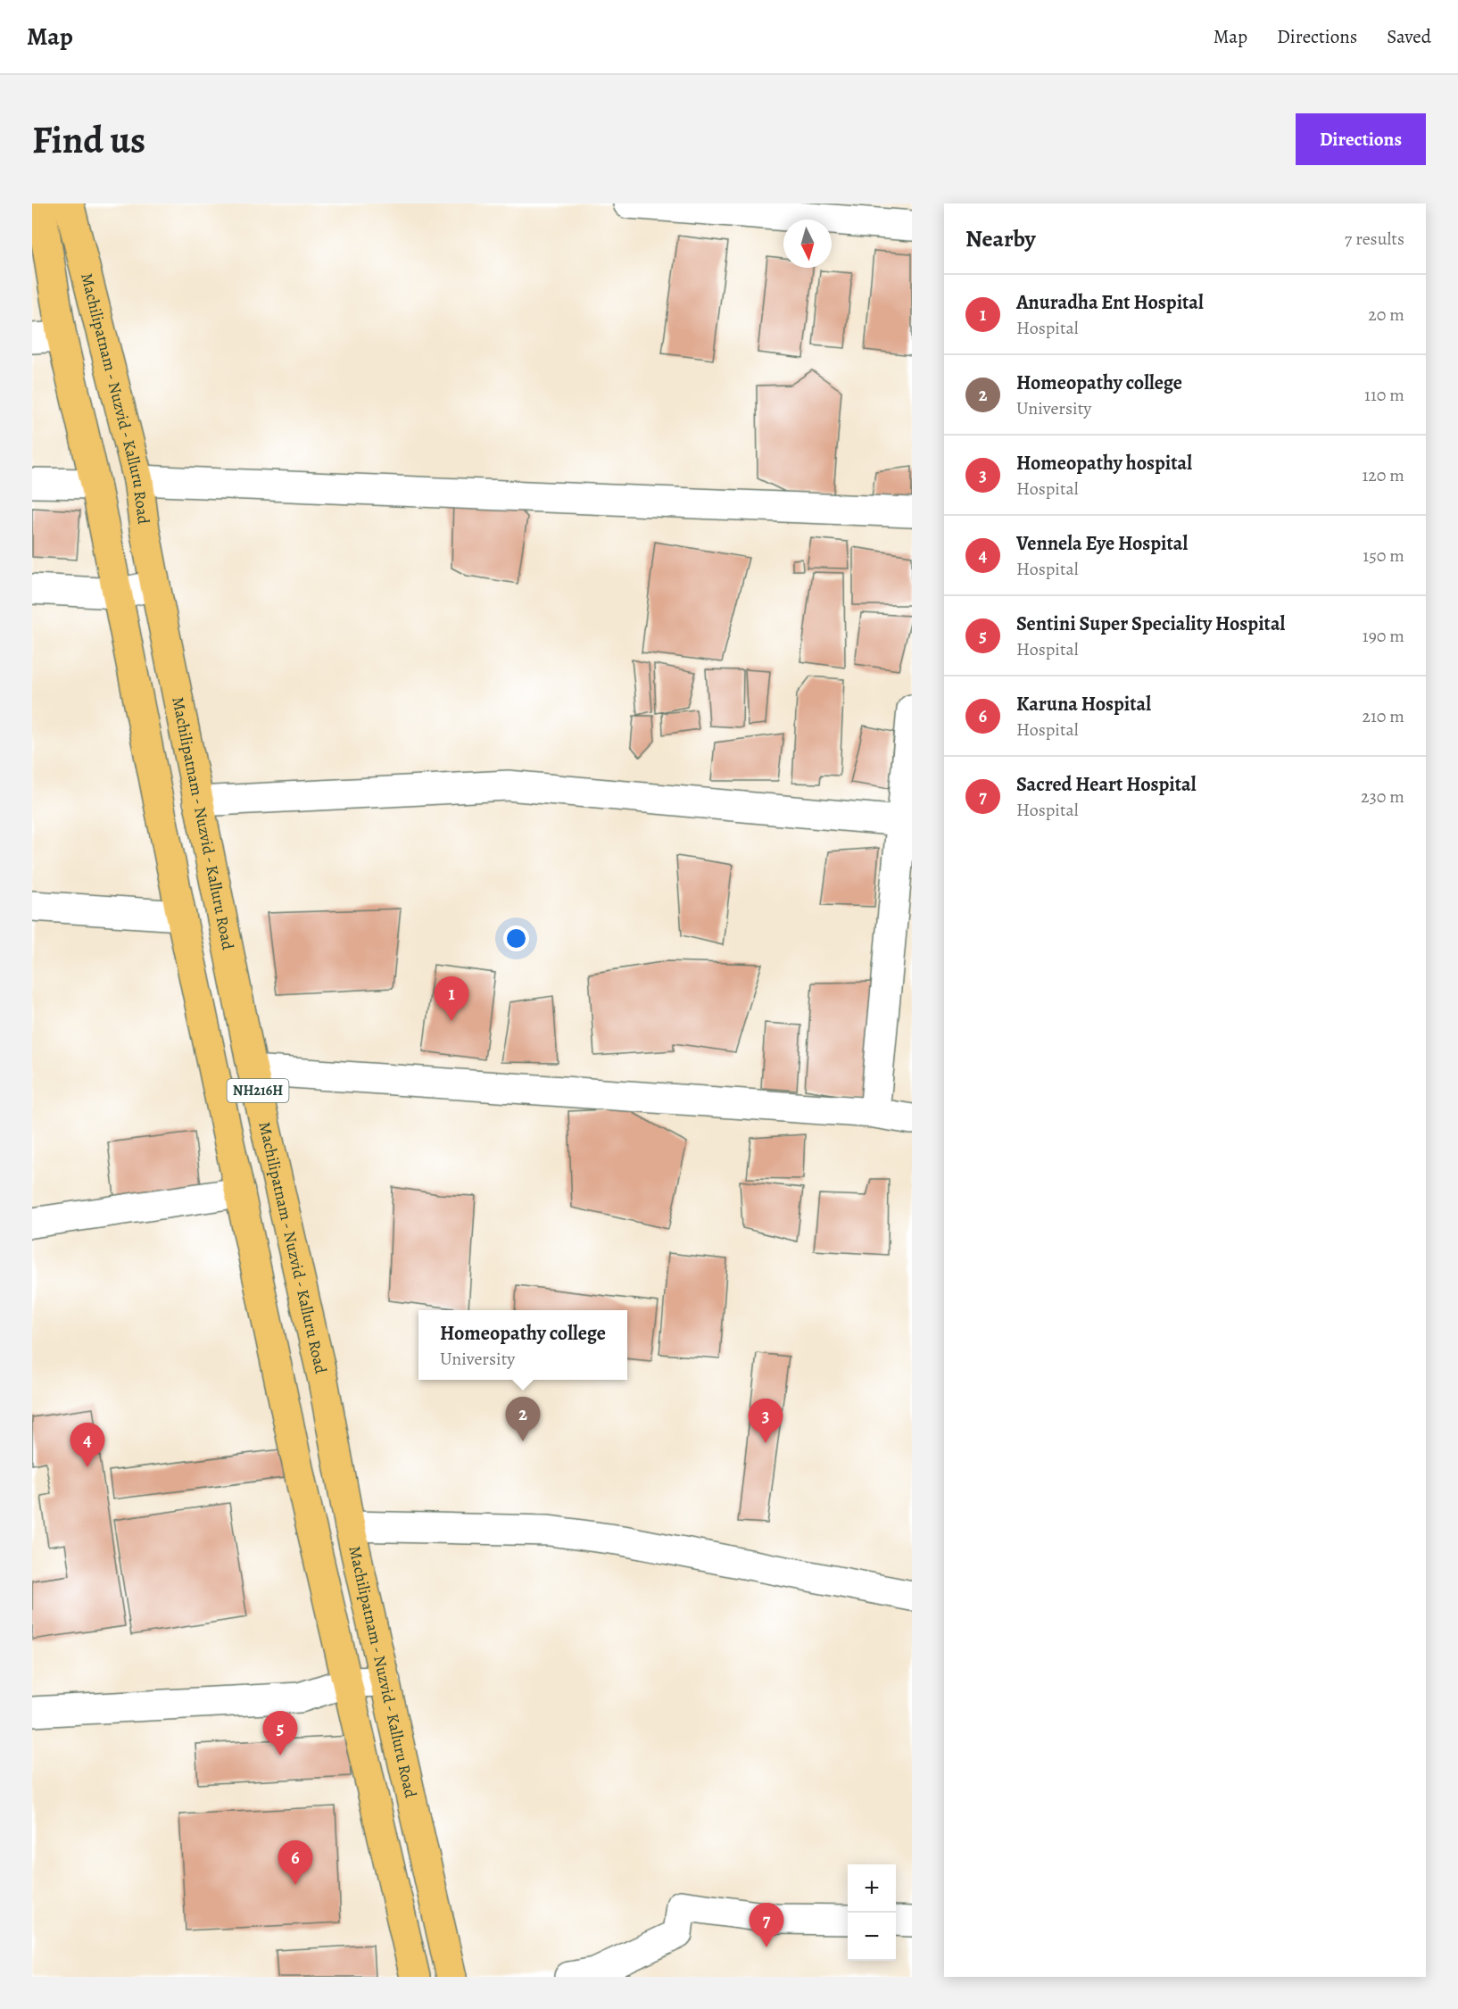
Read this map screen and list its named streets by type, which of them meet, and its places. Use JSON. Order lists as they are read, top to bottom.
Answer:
{
  "streets": {
    "highway": ["Machilipatnam - Nuzvid - Kalluru Road", "NH216H"]
  },
  "north": "bottom",
  "page": {
    "header": "Map",
    "nav": ["Map", "Directions", "Saved"],
    "buttons": "Directions",
    "title": "Find us",
    "heading": ["Nearby", "7 results"],
    "list": [
      {
        "mark": "1",
        "name": "Anuradha Ent Hospital",
        "note": "Hospital",
        "value": "20 m"
      },
      {
        "mark": "2",
        "name": "Homeopathy college",
        "note": "University",
        "value": "110 m"
      },
      {
        "mark": "3",
        "name": "Homeopathy hospital",
        "note": "Hospital",
        "value": "120 m"
      },
      {
        "mark": "4",
        "name": "Vennela Eye Hospital",
        "note": "Hospital",
        "value": "150 m"
      },
      {
        "mark": "5",
        "name": "Sentini Super Speciality Hospital",
        "note": "Hospital",
        "value": "190 m"
      },
      {
        "mark": "6",
        "name": "Karuna Hospital",
        "note": "Hospital",
        "value": "210 m"
      },
      {
        "mark": "7",
        "name": "Sacred Heart Hospital",
        "note": "Hospital",
        "value": "230 m"
      }
    ],
    "pins": [
      "1",
      "2",
      "3",
      "4",
      "5",
      "6",
      "7"
    ],
    "popup": ["Homeopathy college", "University"],
    "map_buttons": ["+", "−"]
  }
}
